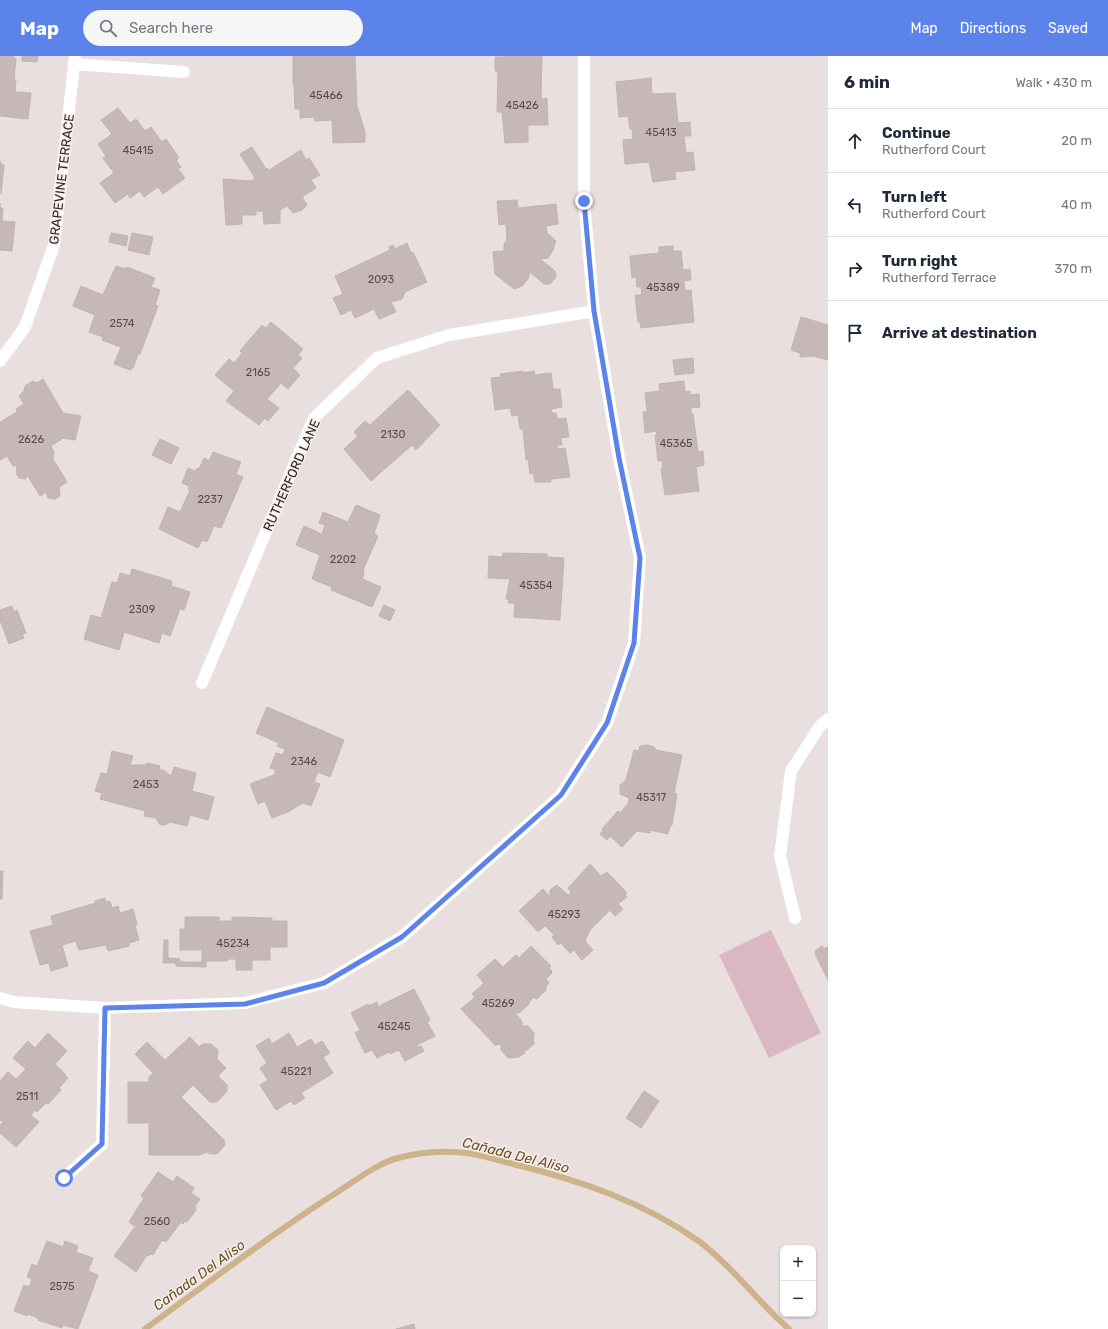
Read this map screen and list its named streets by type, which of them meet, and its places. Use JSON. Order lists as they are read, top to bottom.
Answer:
{
  "streets": {
    "street": ["GRAPEVINE TERRACE", "RUTHERFORD LANE"]
  },
  "water": ["Cañada Del Aliso"],
  "house_numbers": [
    "45466",
    "45426",
    "45413",
    "45415",
    "2093",
    "45389",
    "2574",
    "2165",
    "2130",
    "2626",
    "45365",
    "2237",
    "2202",
    "45354",
    "2309",
    "2346",
    "2453",
    "45317",
    "45293",
    "45234",
    "45269",
    "45245",
    "45221",
    "2511",
    "2560",
    "2575"
  ],
  "page": {
    "header": "Map",
    "search": "Search here",
    "nav": ["Map", "Directions", "Saved"],
    "heading": ["6 min", "Walk · 430 m"],
    "list": [
      ["Continue", "Rutherford Court", "20 m"],
      ["Turn left", "Rutherford Court", "40 m"],
      ["Turn right", "Rutherford Terrace", "370 m"],
      "Arrive at destination"
    ],
    "map_buttons": ["+", "−"]
  }
}
